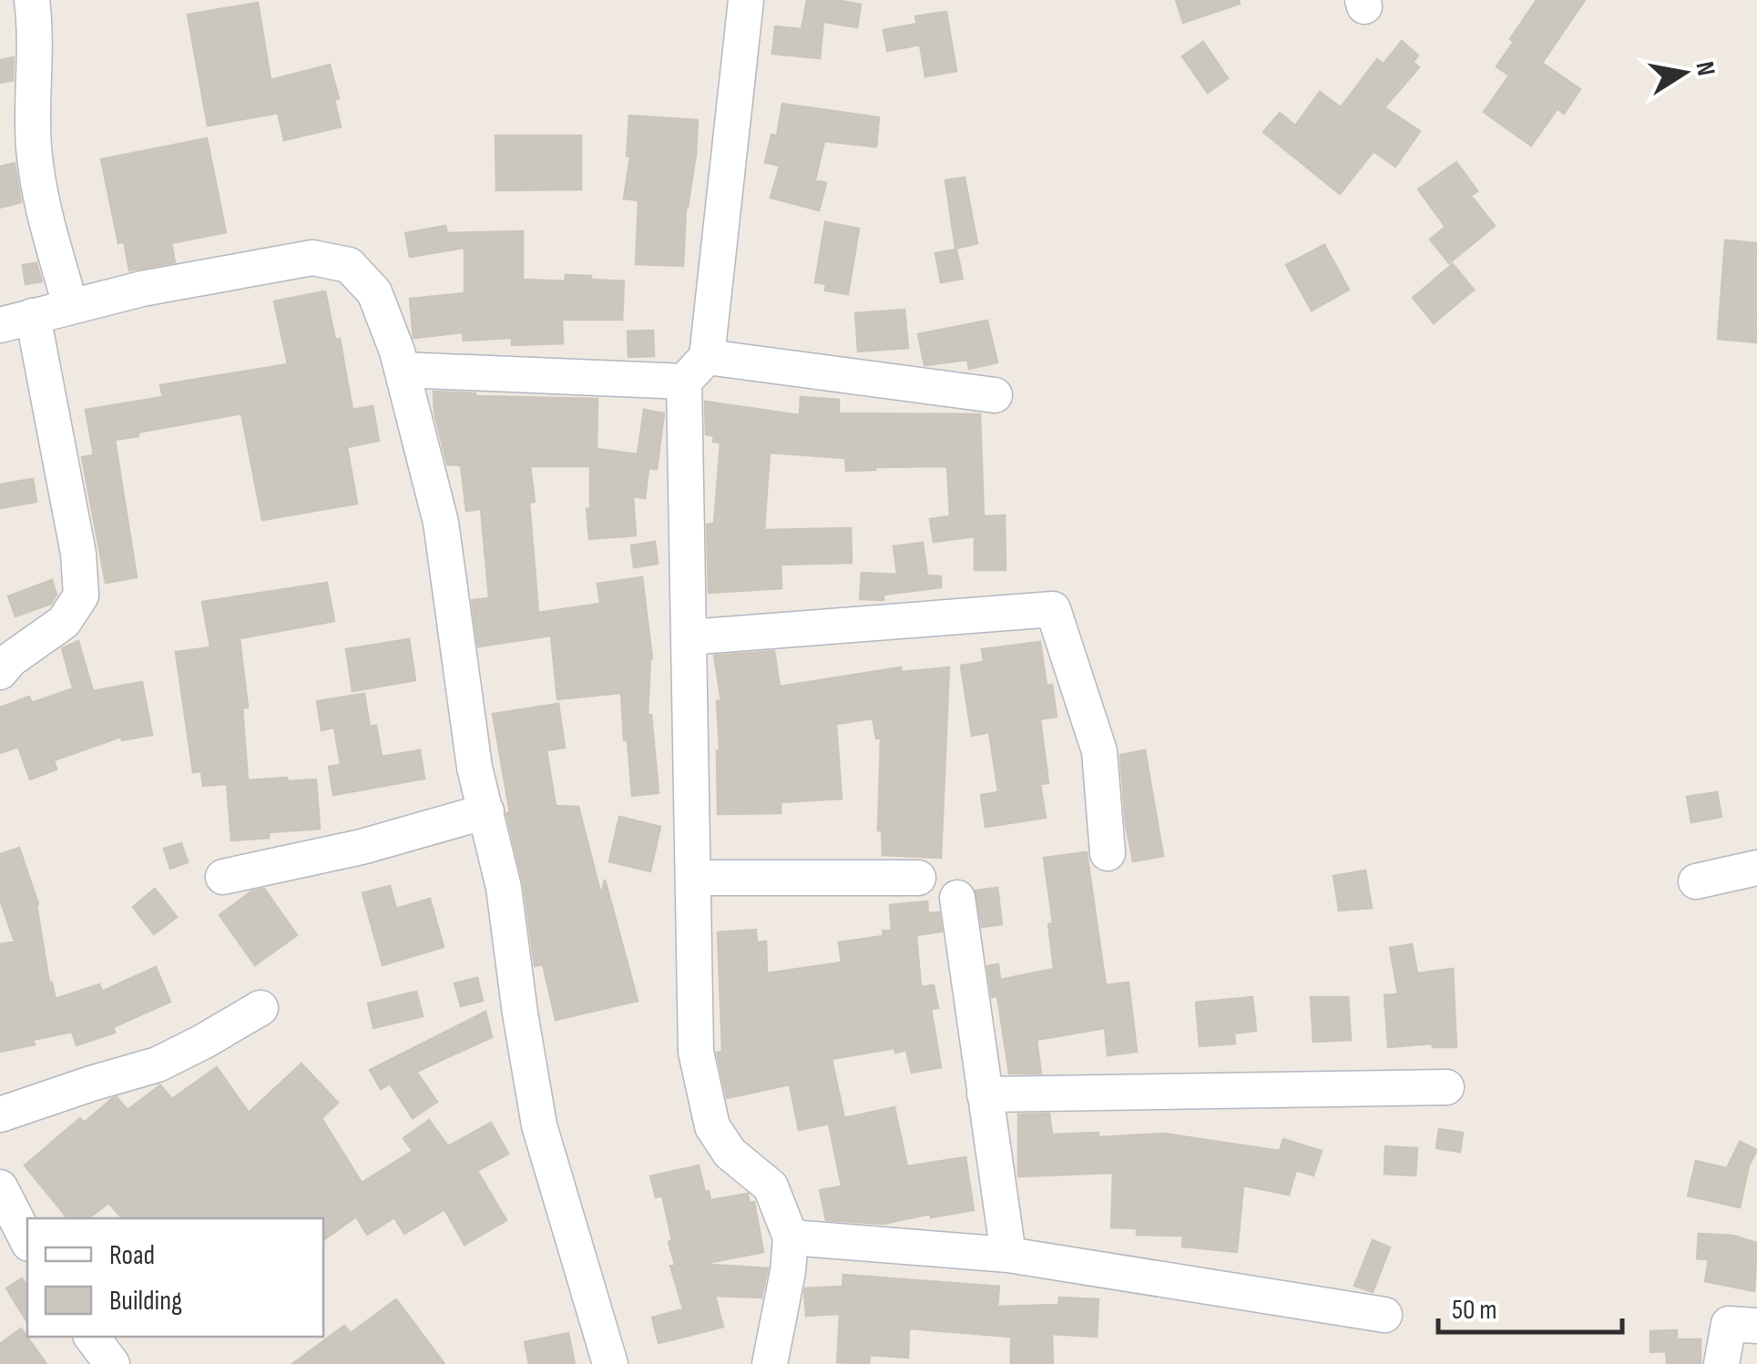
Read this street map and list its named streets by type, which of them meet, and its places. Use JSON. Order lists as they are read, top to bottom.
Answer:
{
  "legend": ["Road", "Building"],
  "scale_bar": "50 m",
  "north": "right"
}
